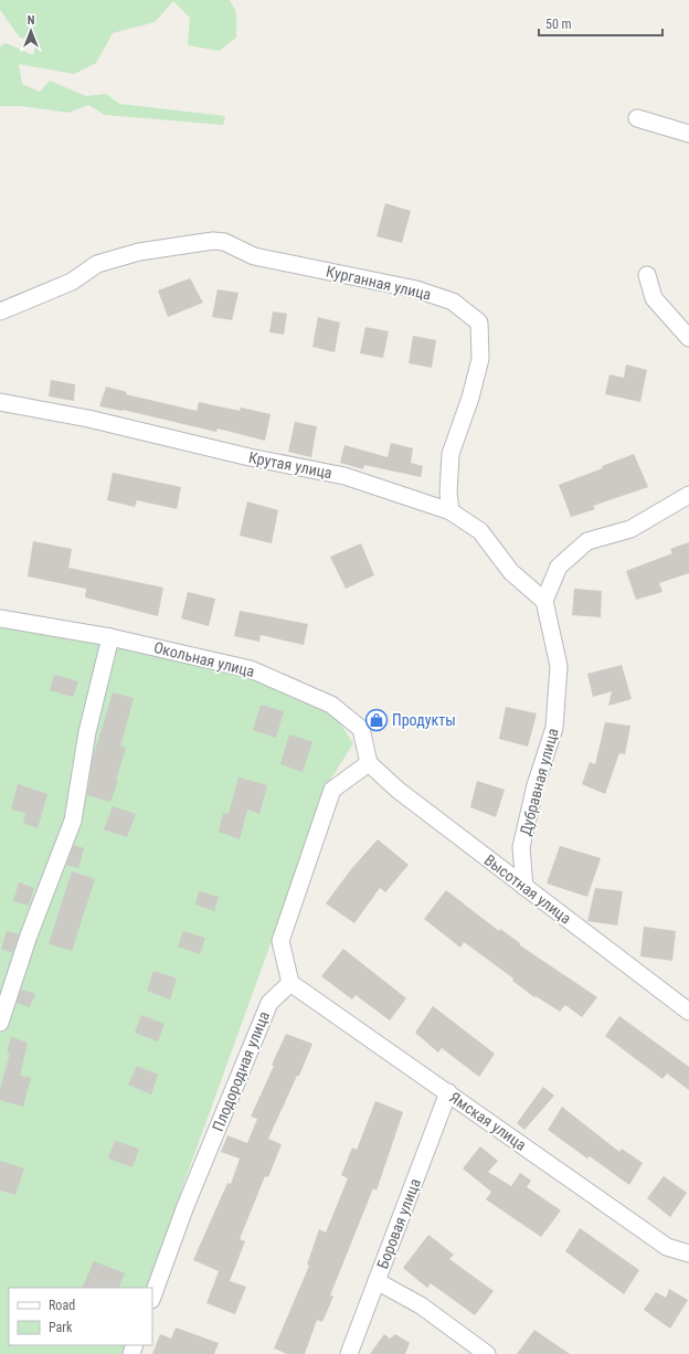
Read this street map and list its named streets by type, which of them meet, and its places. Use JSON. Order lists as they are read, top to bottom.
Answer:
{
  "streets": {
    "street": [
      "Курганная улица",
      "Крутая улица",
      "Окольная улица",
      "Дубравная улица",
      "Высотная улица",
      "Плодородная улица",
      "Ямская улица",
      "Боровая улица"
    ]
  },
  "crossings": [
    ["Курганная улица", "Крутая улица"],
    ["Крутая улица", "Дубравная улица"],
    ["Окольная улица", "Высотная улица"],
    ["Дубравная улица", "Высотная улица"],
    ["Плодородная улица", "Ямская улица"],
    ["Ямская улица", "Боровая улица"]
  ],
  "places": {
    "shop": ["Продукты"]
  },
  "legend": ["Road", "Park"],
  "scale_bar": "50 m",
  "north": "top"
}
